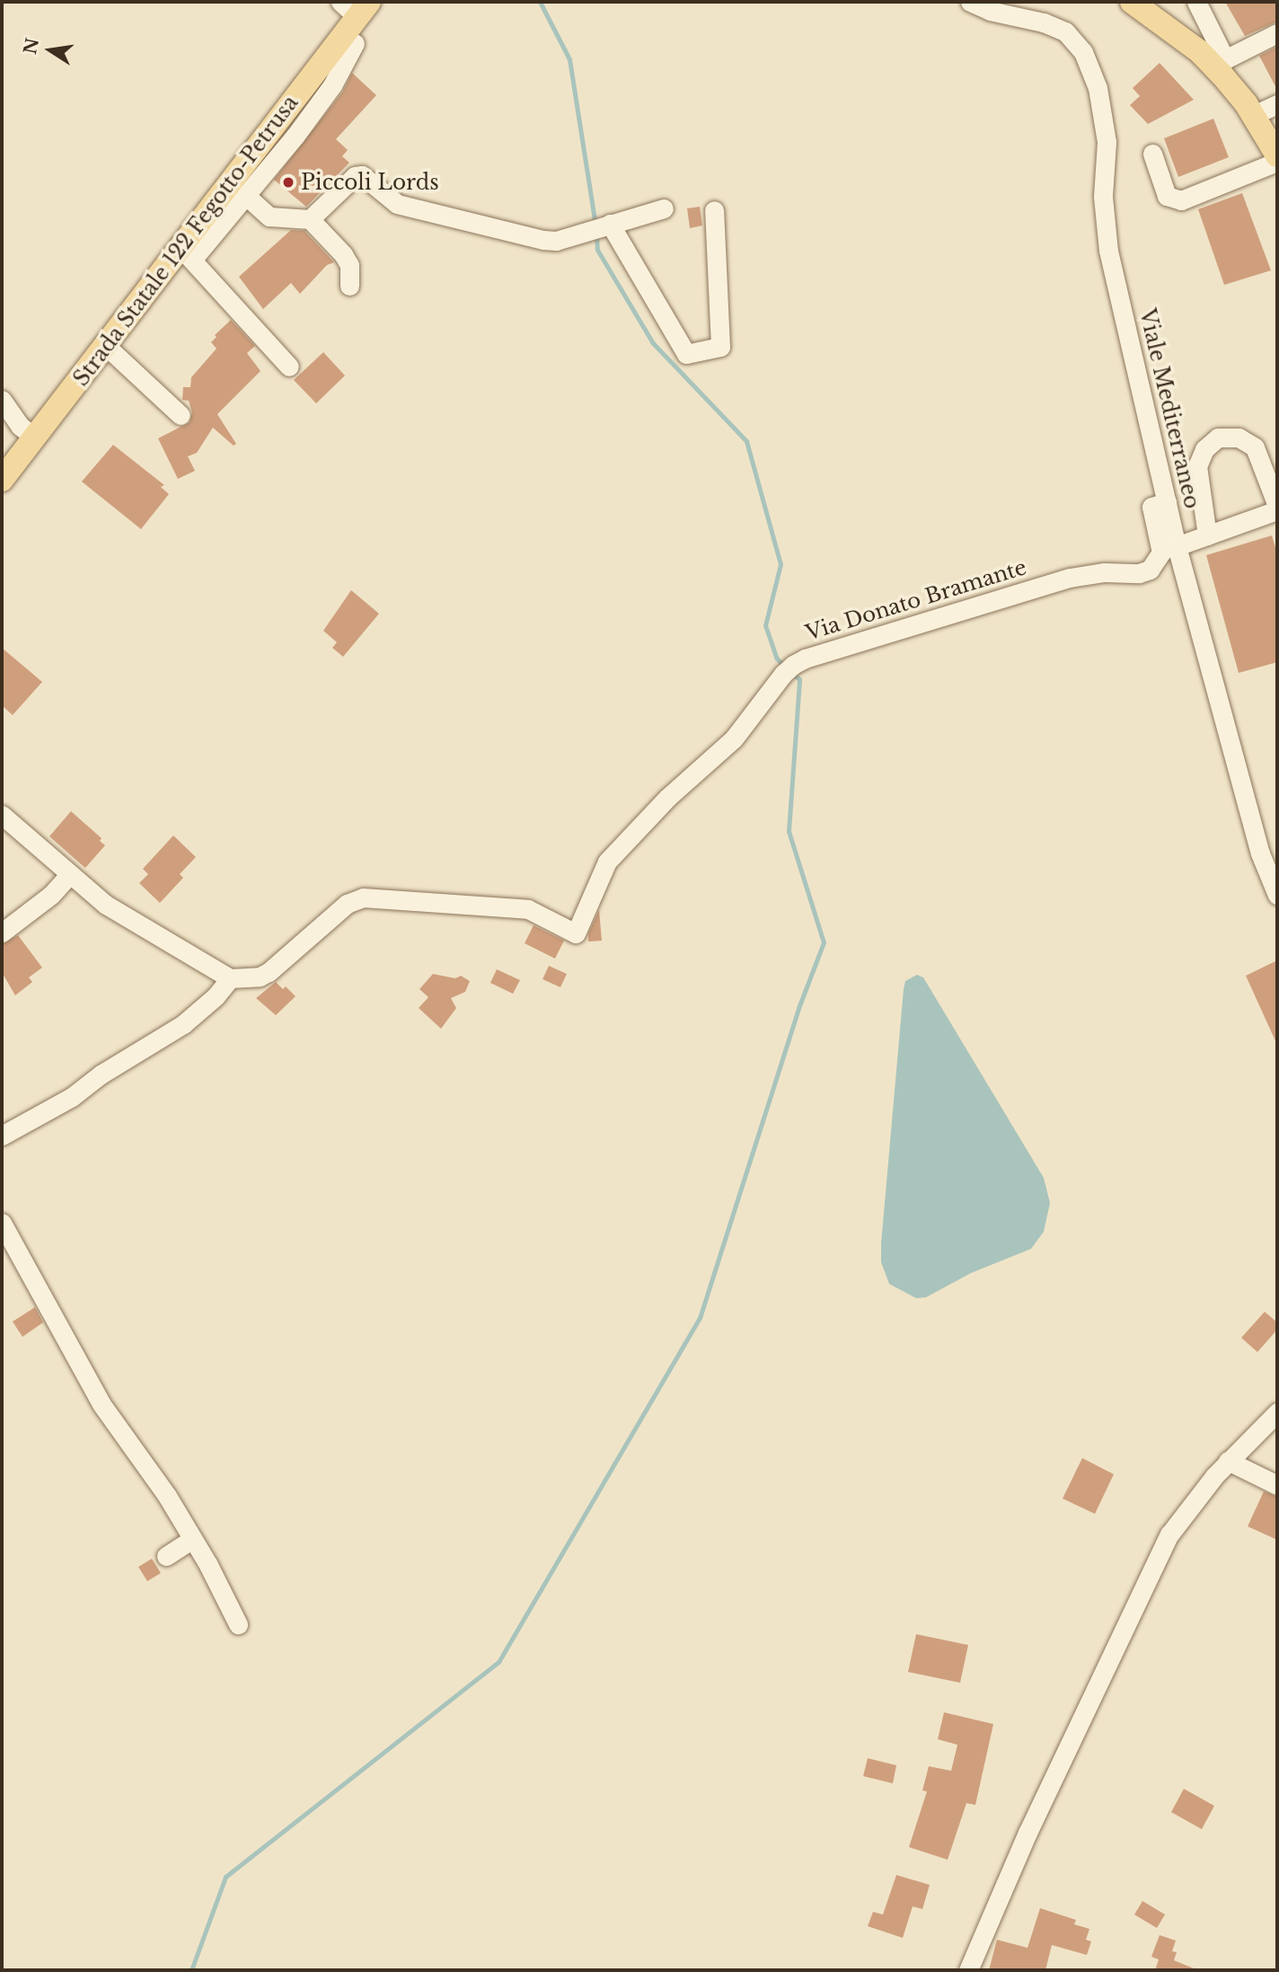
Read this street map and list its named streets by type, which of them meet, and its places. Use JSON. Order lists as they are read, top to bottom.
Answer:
{
  "streets": {
    "main road": ["Strada Statale 122 Fegotto-Petrusa"],
    "street": ["Viale Mediterraneo", "Via Donato Bramante"]
  },
  "crossings": [
    ["Viale Mediterraneo", "Via Donato Bramante"]
  ],
  "places": ["Piccoli Lords"],
  "north": "left"
}
